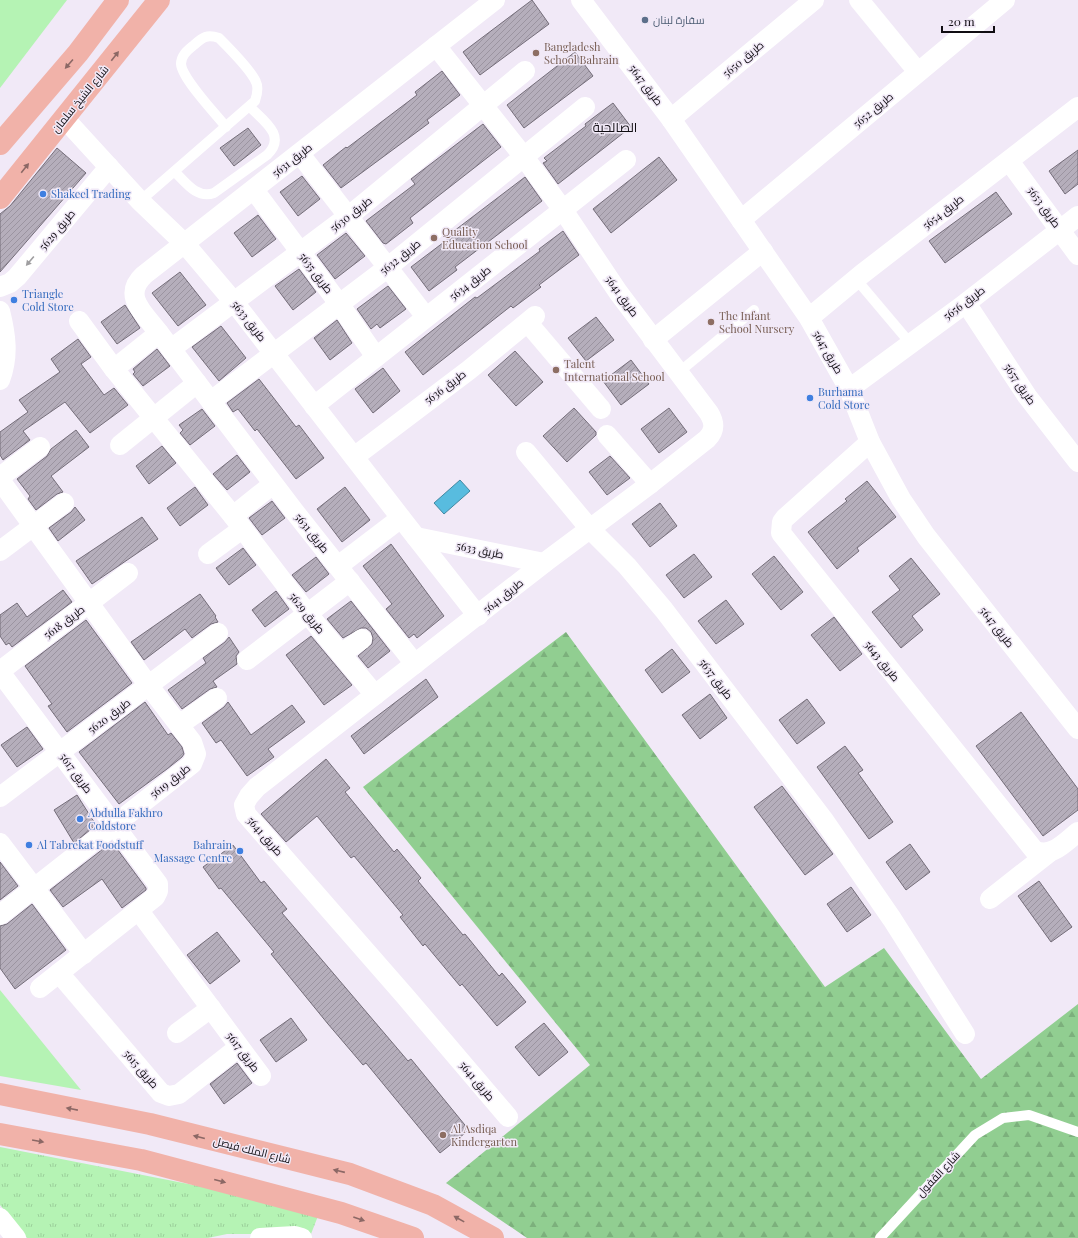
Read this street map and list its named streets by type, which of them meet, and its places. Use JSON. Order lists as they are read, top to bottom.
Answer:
{
  "streets": {
    "main road": ["شارع الشيخ سلمان", "شارع الملك فيصل"],
    "street": [
      "طريق 5650",
      "طريق 5647",
      "طريق 5652",
      "طريق 5631",
      "طريق 5653",
      "طريق 5654",
      "طريق 5630",
      "طريق 5629",
      "طريق 5632",
      "طريق 5635",
      "طريق 5634",
      "طريق 5641",
      "طريق 5656",
      "طريق 5633",
      "طريق 5657",
      "طريق 5636",
      "طريق 5618",
      "طريق 5643",
      "طريق 5637",
      "طريق 5620",
      "طريق 5617",
      "طريق 5619",
      "طريق 5615"
    ],
    "lane": ["شارع القفول"]
  },
  "crossings": [
    ["طريق 5650", "طريق 5647"],
    ["طريق 5647", "طريق 5652"],
    ["طريق 5647", "طريق 5654"],
    ["طريق 5647", "طريق 5656"],
    ["طريق 5647", "طريق 5643"],
    ["شارع الشيخ سلمان", "طريق 5633"],
    ["طريق 5631", "طريق 5630"],
    ["طريق 5631", "طريق 5632"],
    ["طريق 5631", "طريق 5635"],
    ["طريق 5631", "طريق 5641"],
    ["طريق 5631", "طريق 5633"],
    ["طريق 5653", "طريق 5654"],
    ["طريق 5653", "طريق 5656"],
    ["طريق 5630", "طريق 5635"],
    ["طريق 5630", "طريق 5641"],
    ["طريق 5630", "طريق 5633"],
    ["طريق 5629", "طريق 5641"],
    ["طريق 5629", "طريق 5633"],
    ["طريق 5632", "طريق 5635"],
    ["طريق 5632", "طريق 5641"],
    ["طريق 5632", "طريق 5633"],
    ["طريق 5635", "طريق 5634"],
    ["طريق 5634", "طريق 5641"],
    ["طريق 5634", "طريق 5633"],
    ["طريق 5641", "طريق 5633"],
    ["طريق 5641", "طريق 5637"],
    ["طريق 5656", "طريق 5657"],
    ["طريق 5633", "طريق 5636"],
    ["طريق 5618", "طريق 5617"],
    ["طريق 5618", "طريق 5619"],
    ["طريق 5620", "طريق 5617"],
    ["طريق 5620", "طريق 5619"],
    ["طريق 5617", "طريق 5619"],
    ["طريق 5617", "طريق 5615"]
  ],
  "districts": ["الصالحية"],
  "places": [
    "سفارة لبنان",
    "Bangladesh School Bahrain",
    "Shakeel Trading",
    "Quality Education School",
    "Triangle Cold Store",
    "The Infant School Nursery",
    "Talent International School",
    "Burhama Cold Store",
    "Abdulla Fakhro Coldstore",
    "Al Tabrekat Foodstuff",
    "Bahrain Massage Centre",
    "Al Asdiqa Kindergarten"
  ],
  "scale_bar": "20 m"
}
